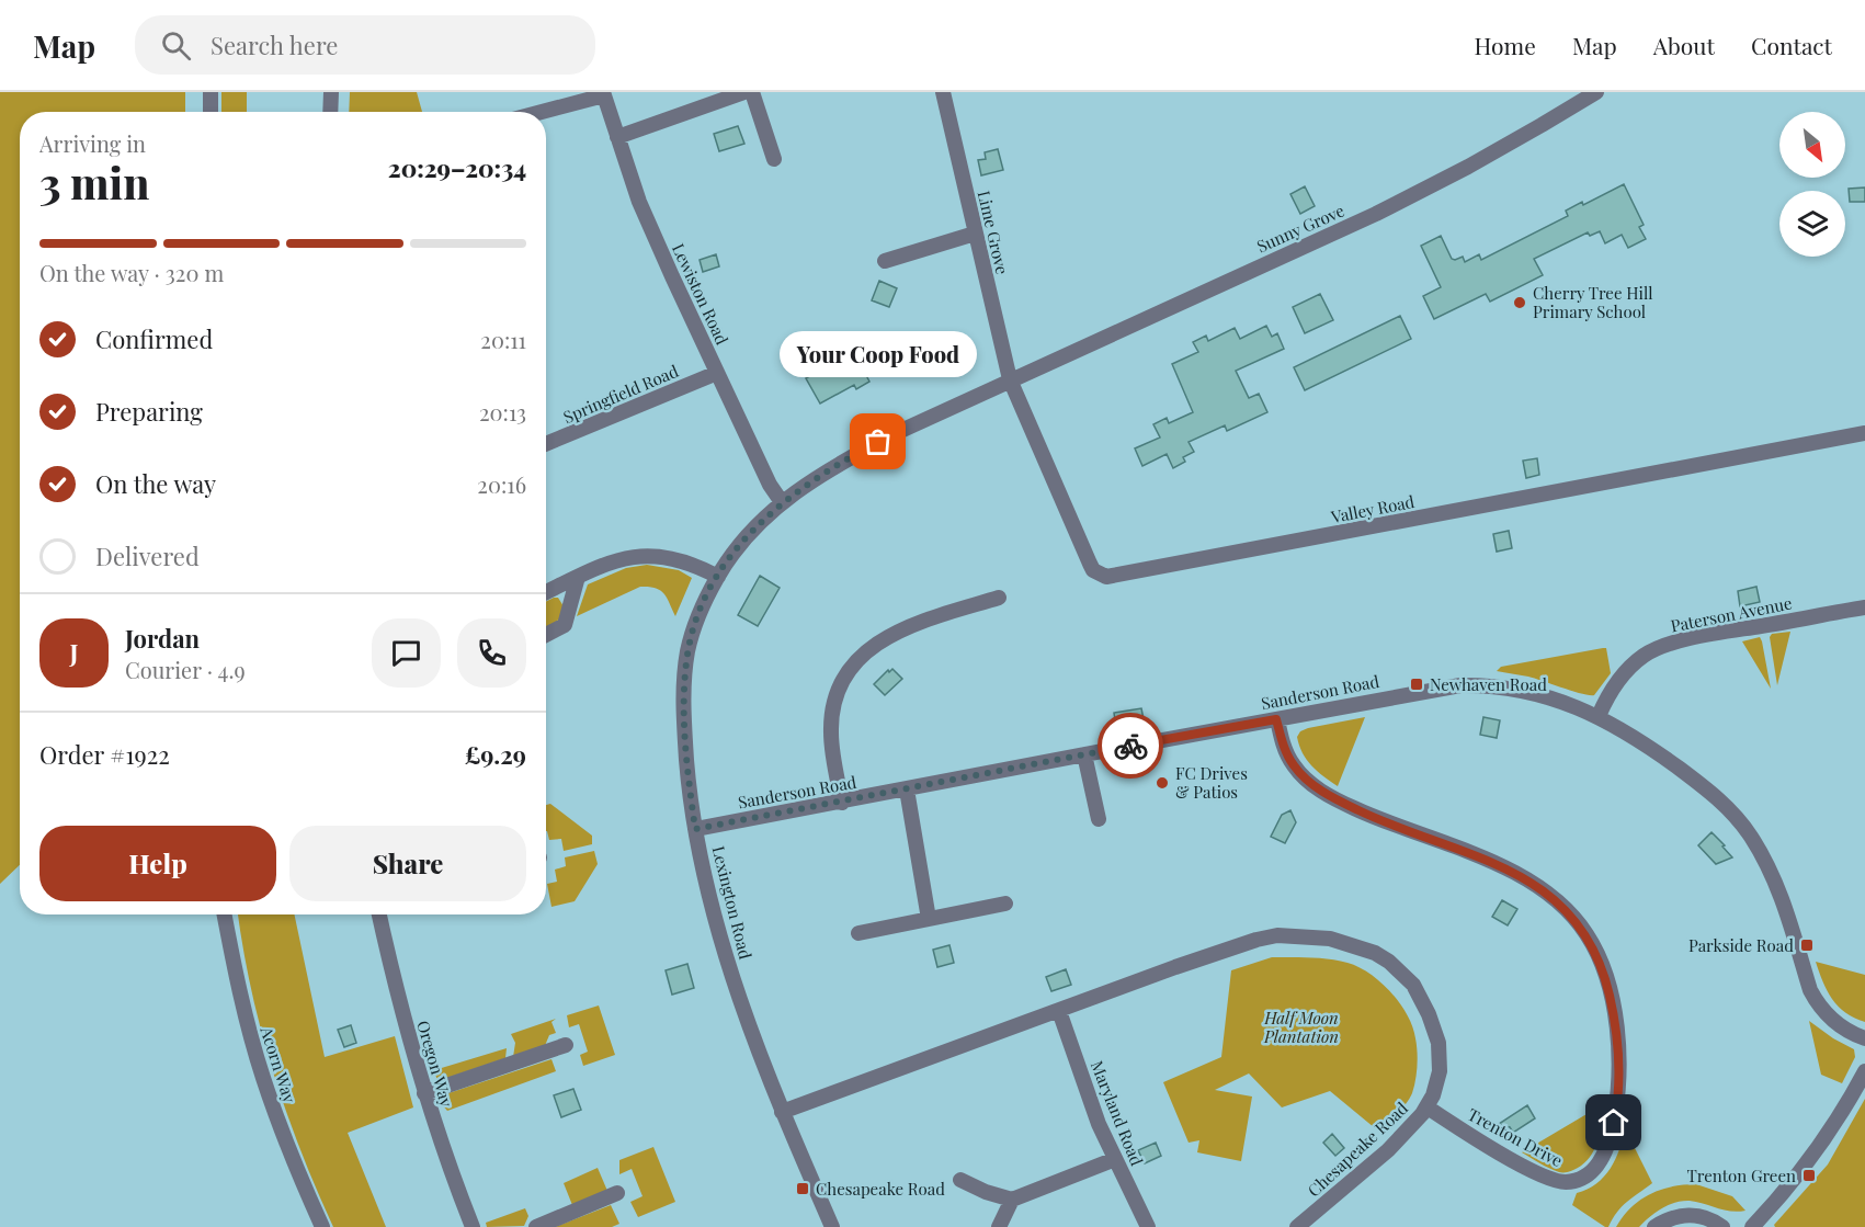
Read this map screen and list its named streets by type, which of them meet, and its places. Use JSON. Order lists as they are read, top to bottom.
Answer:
{
  "streets": {
    "street": [
      "Sunny Grove",
      "Lime Grove",
      "Lewiston Road",
      "Springfield Road",
      "Valley Road",
      "Paterson Avenue",
      "Sanderson Road",
      "Lexington Road",
      "Oregon Way",
      "Acorn Way",
      "Maryland Road",
      "Trenton Drive",
      "Chesapeake Road"
    ]
  },
  "crossings": [
    ["Sunny Grove", "Lime Grove"],
    ["Sunny Grove", "Valley Road"],
    ["Sunny Grove", "Lexington Road"],
    ["Lime Grove", "Valley Road"],
    ["Lime Grove", "Lexington Road"],
    ["Lewiston Road", "Springfield Road"],
    ["Lewiston Road", "Lexington Road"],
    ["Valley Road", "Lexington Road"],
    ["Paterson Avenue", "Sanderson Road"],
    ["Sanderson Road", "Lexington Road"],
    ["Sanderson Road", "Trenton Drive"],
    ["Lexington Road", "Chesapeake Road"],
    ["Maryland Road", "Chesapeake Road"],
    ["Trenton Drive", "Chesapeake Road"]
  ],
  "parks": ["Half Moon Plantation"],
  "places": {
    "other": ["Cherry Tree Hill Primary School", "Your Coop Food", "FC Drives & Patios"],
    "transit": [
      "Newhaven Road",
      "Parkside Road",
      "Trenton Green",
      "Chesapeake Road"
    ]
  },
  "north": "bottom right",
  "page": {
    "header": "Map",
    "search": "Search here",
    "nav": [
      "Home",
      "Map",
      "About",
      "Contact"
    ],
    "heading": ["3 min", "Arriving in", "20:29–20:34"],
    "panel": [
      "Jordan",
      "Courier · 4.9",
      "Order #1922",
      "£9.29"
    ],
    "bar": "On the way · 320 m",
    "list": [
      ["Confirmed", "20:11"],
      ["Preparing", "20:13"],
      ["On the way", "20:16"],
      "Delivered"
    ],
    "bubble": "Your Coop Food",
    "round": "J",
    "buttons": ["Help", "Share"]
  }
}
